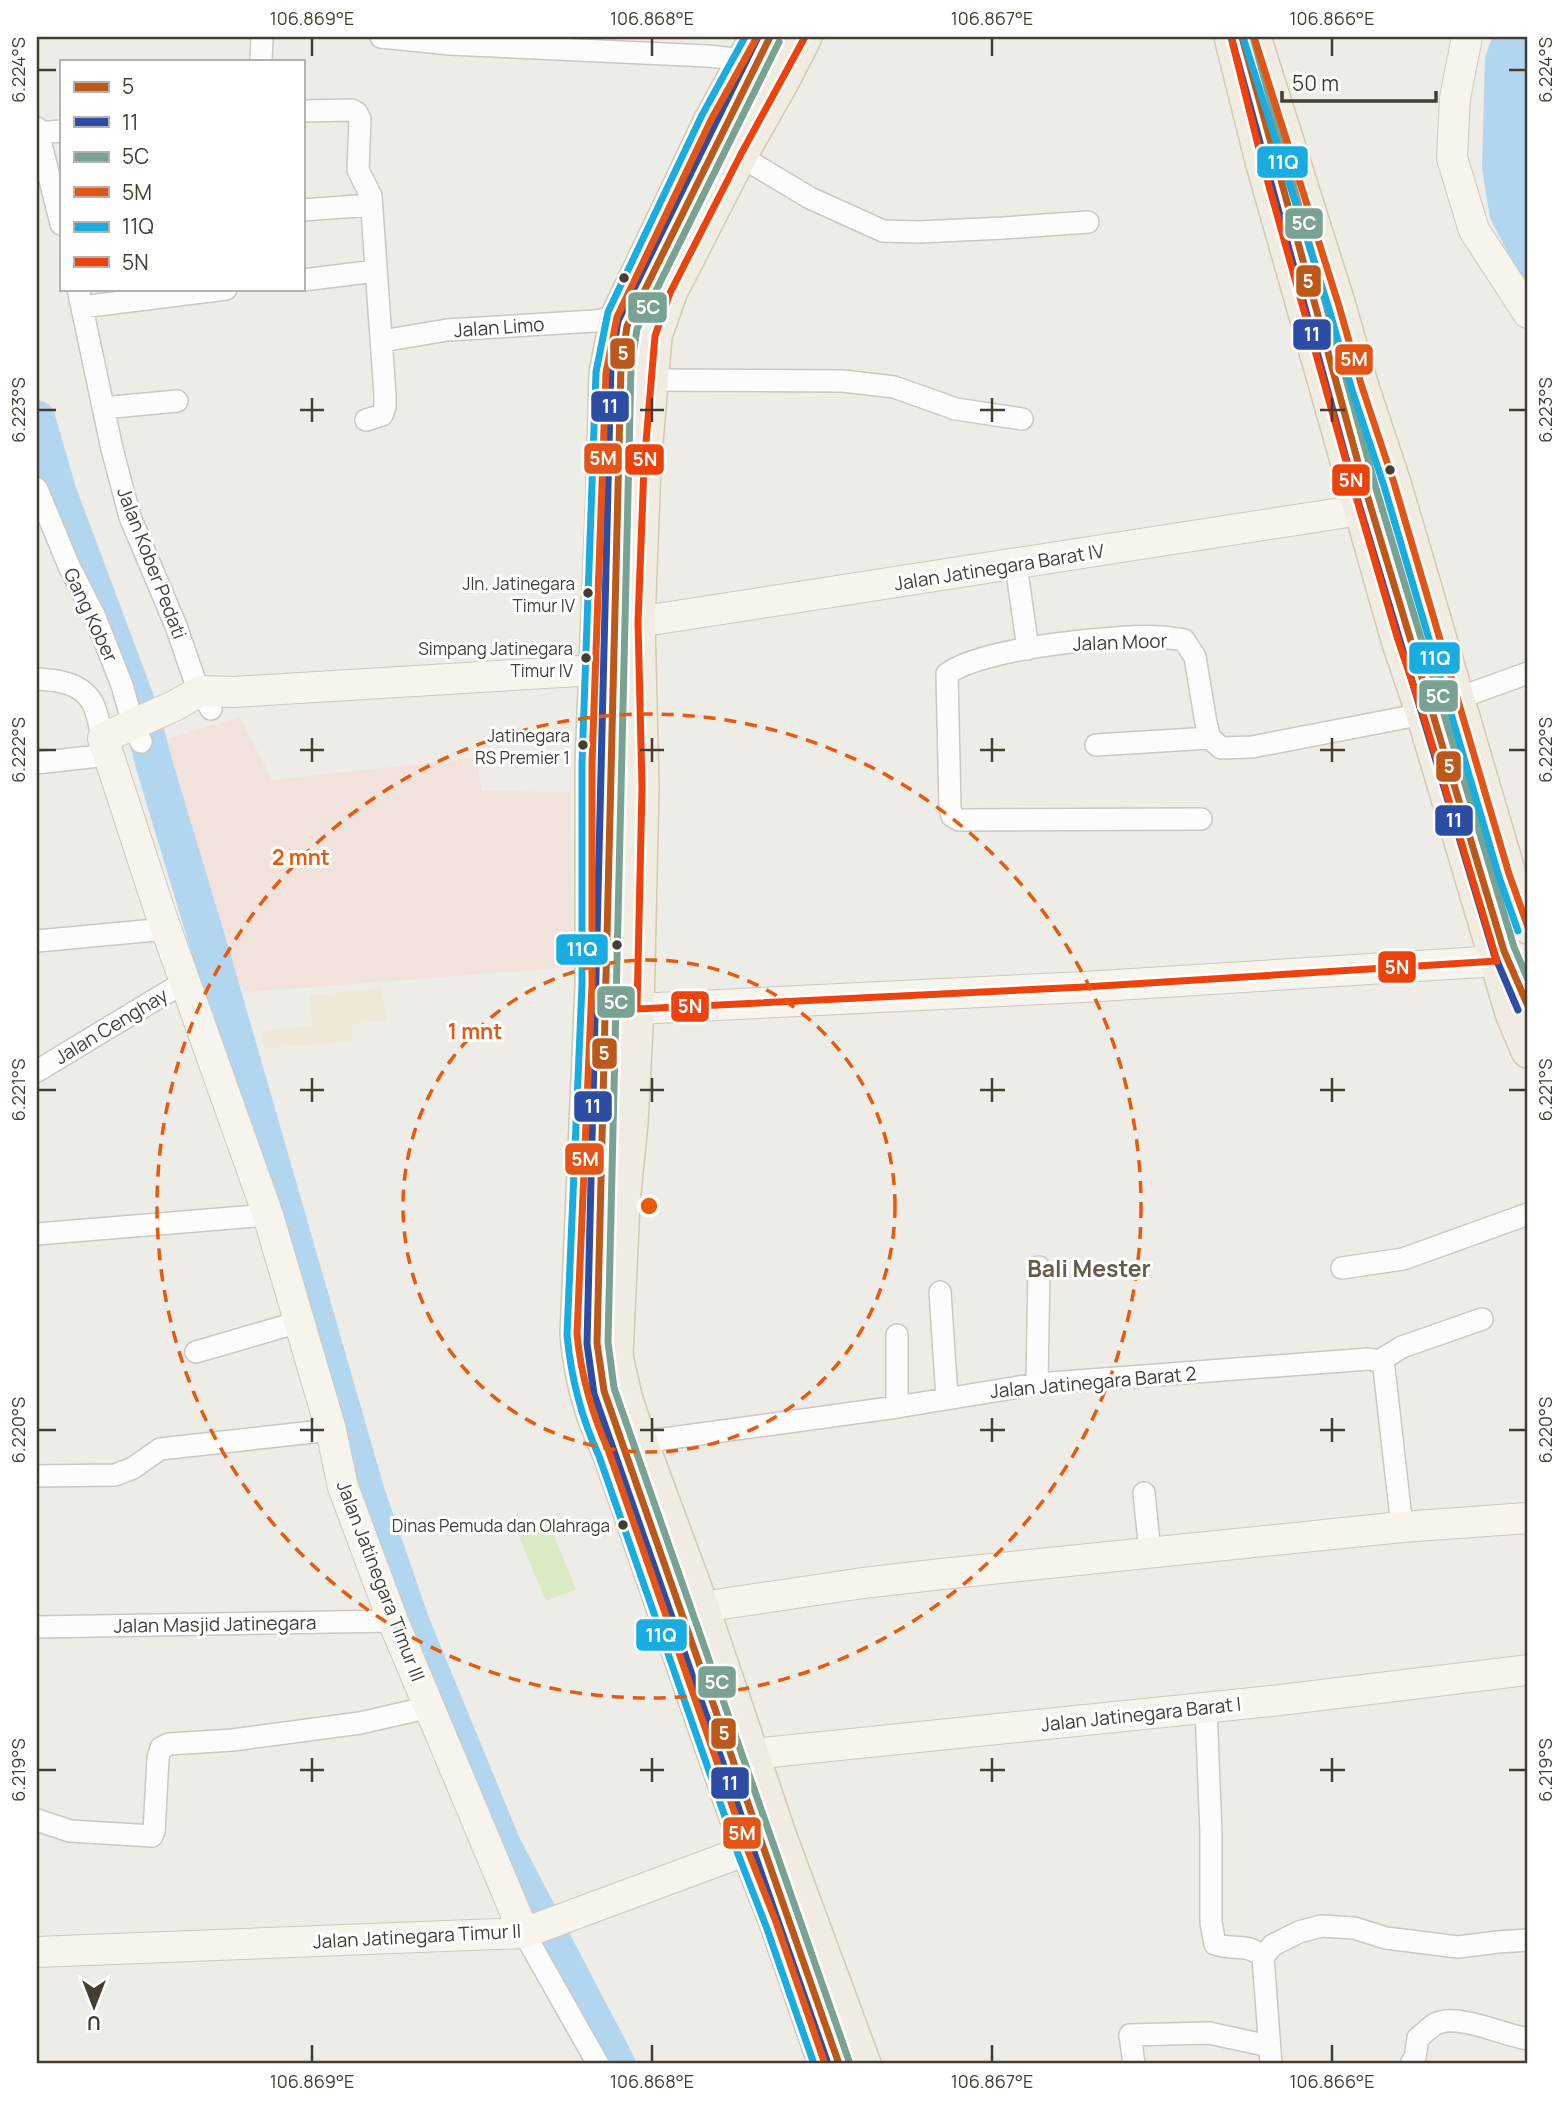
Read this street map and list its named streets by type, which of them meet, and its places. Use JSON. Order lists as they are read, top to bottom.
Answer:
{
  "streets": {
    "street": [
      "Jalan Limo",
      "Jalan Kober Pedati",
      "Jalan Jatinegara Barat IV",
      "Gang Kober",
      "Jalan Moor",
      "Jalan Cenghay",
      "Jalan Jatinegara Barat 2",
      "Jalan Jatinegara Timur III",
      "Jalan Masjid Jatinegara",
      "Jalan Jatinegara Barat I",
      "Jalan Jatinegara Timur II"
    ]
  },
  "crossings": [
    ["Jalan Cenghay", "Jalan Jatinegara Timur III"],
    ["Jalan Jatinegara Timur III", "Jalan Masjid Jatinegara"],
    ["Jalan Jatinegara Timur III", "Jalan Jatinegara Timur II"]
  ],
  "districts": ["Bali Mester"],
  "places": [
    "Jln. Jatinegara Timur IV",
    "Simpang Jatinegara Timur IV",
    "Jatinegara RS Premier 1",
    "Dinas Pemuda dan Olahraga"
  ],
  "lines": [
    "transit line 5",
    "transit line 11",
    "transit line 5C",
    "transit line 5M",
    "transit line 11Q",
    "transit line 5N"
  ],
  "legend": [
    "5",
    "11",
    "5C",
    "5M",
    "11Q",
    "5N"
  ],
  "scale_bar": "50 m",
  "north": "bottom",
  "coordinates": [
    "106.869°E",
    "106.868°E",
    "106.867°E",
    "106.866°E",
    "6.224°S",
    "6.223°S",
    "6.222°S",
    "6.221°S",
    "6.220°S",
    "6.219°S"
  ],
  "rings": ["2 mnt", "1 mnt"]
}
